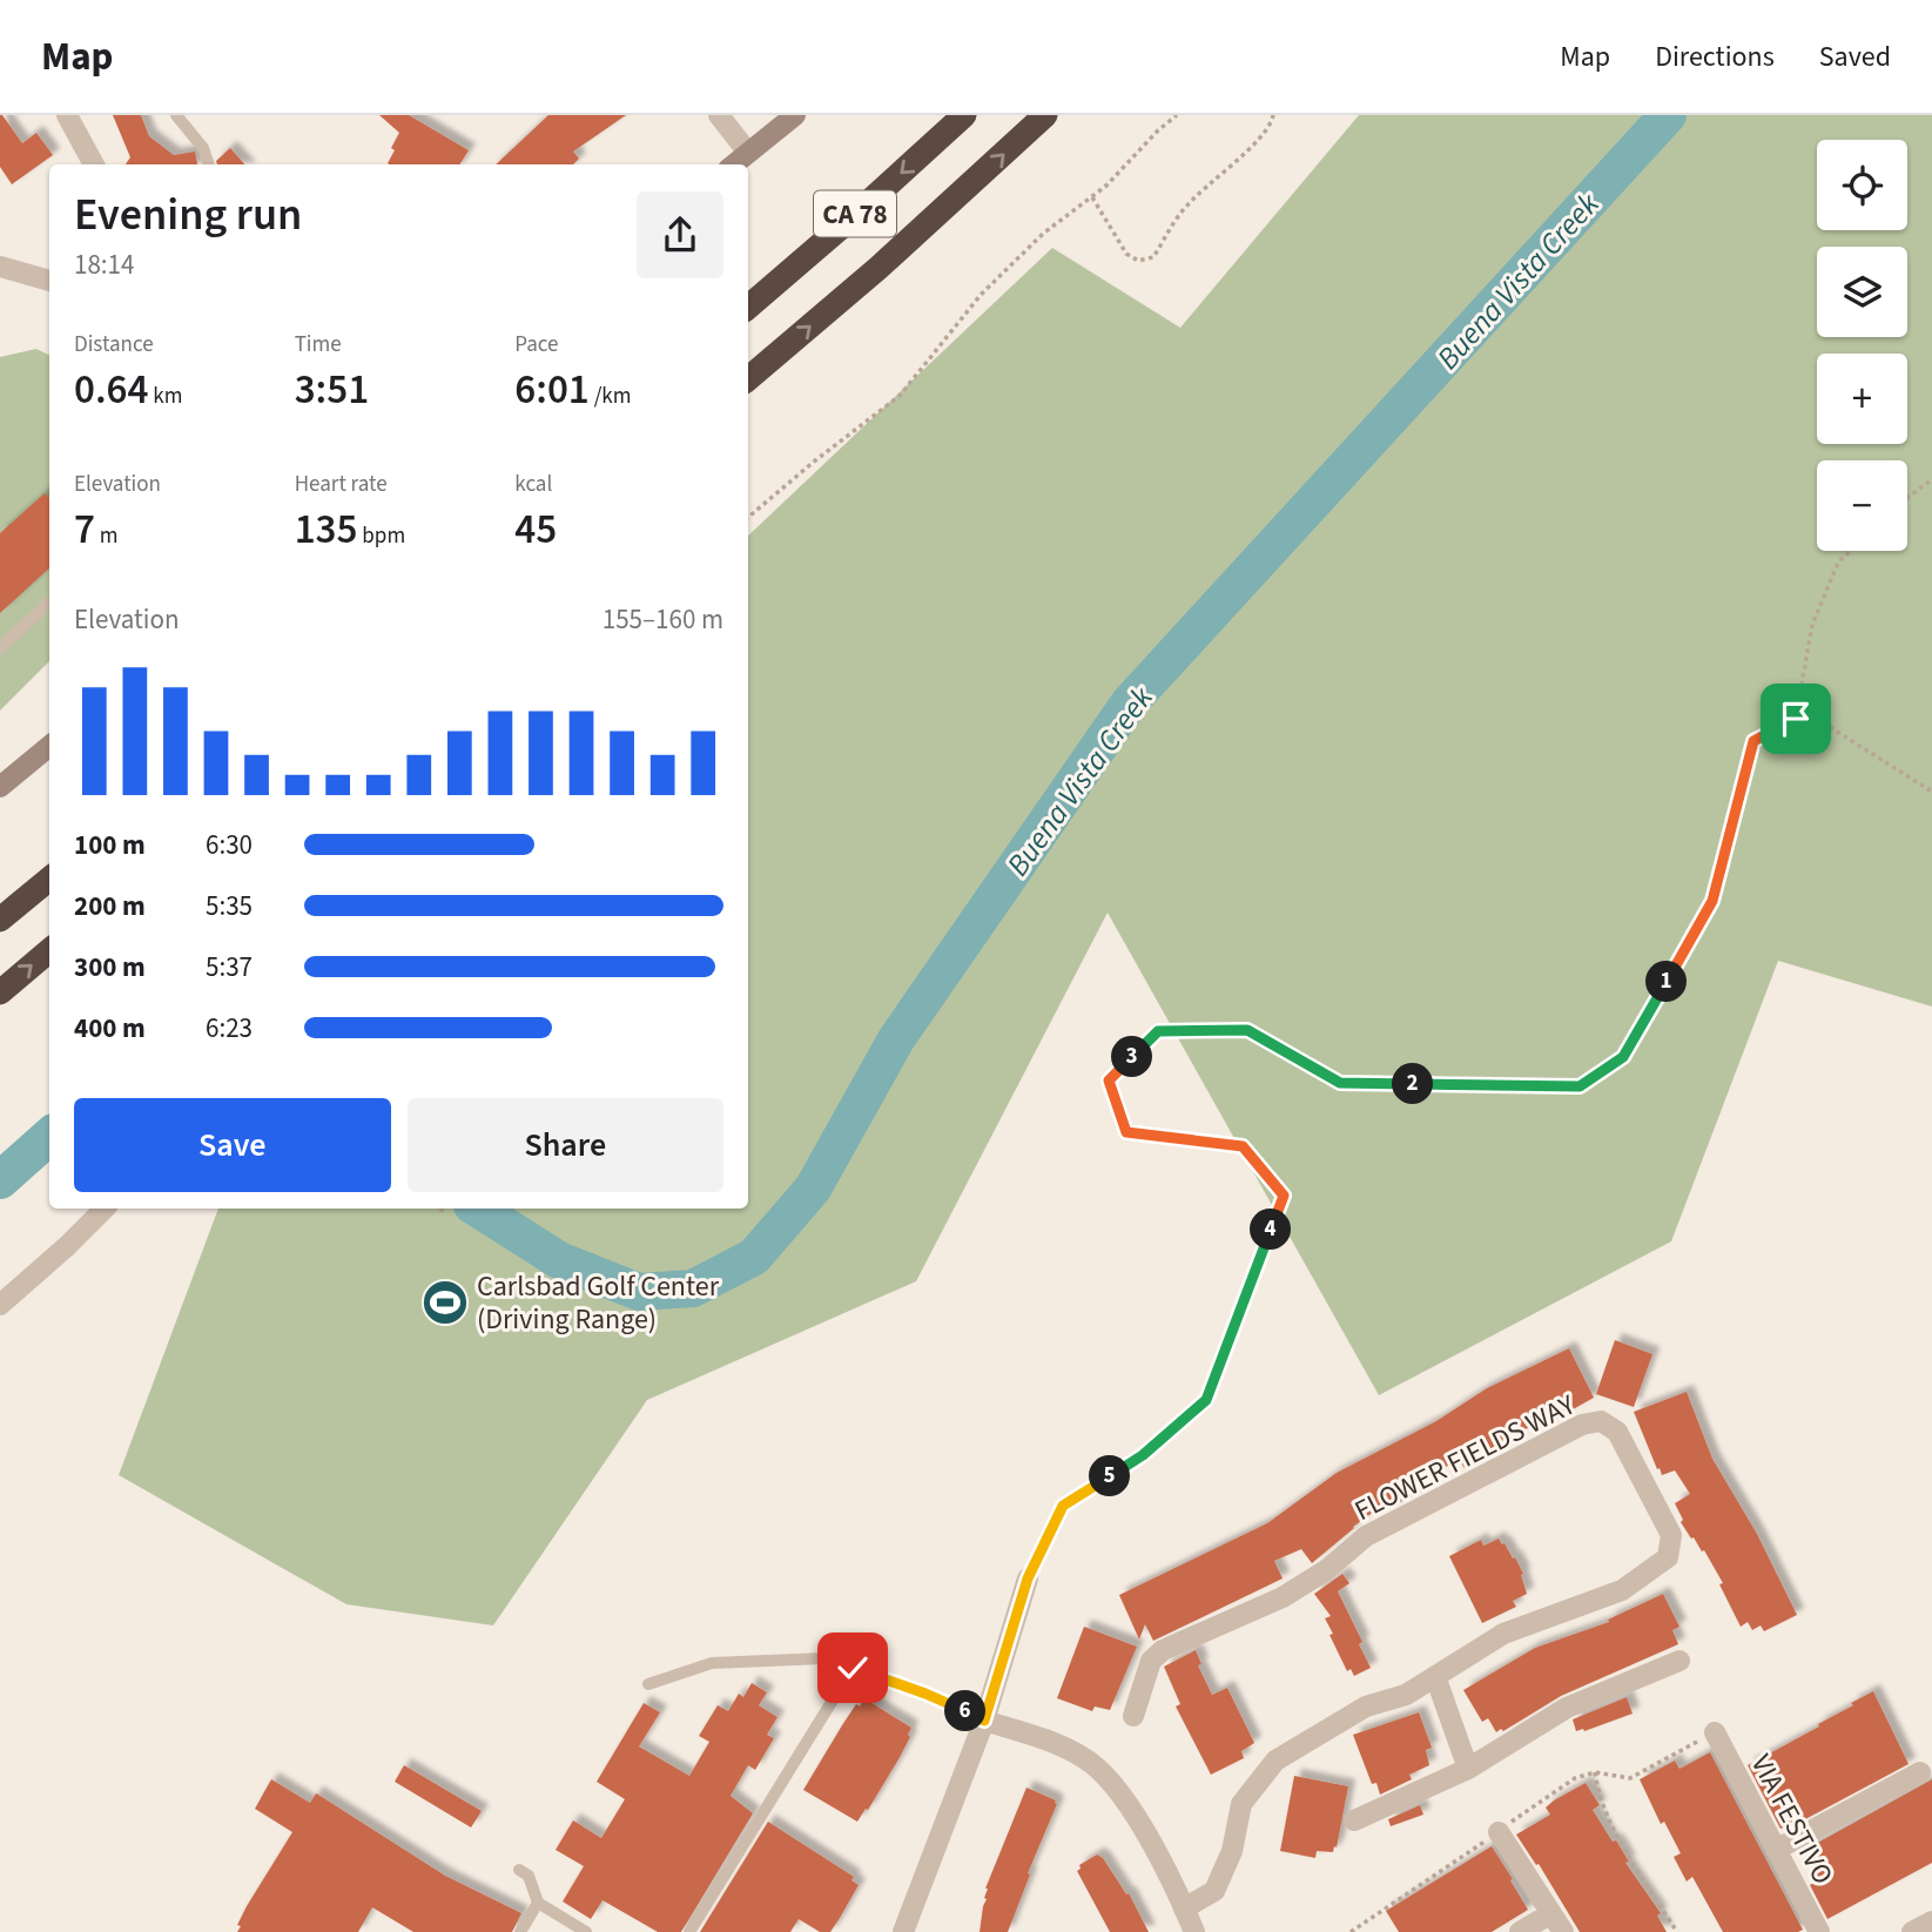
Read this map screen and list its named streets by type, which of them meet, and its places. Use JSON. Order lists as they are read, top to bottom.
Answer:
{
  "streets": {
    "highway": ["CA 78"],
    "street": ["FLOWER FIELDS WAY", "VIA FESTIVO"]
  },
  "water": ["Buena Vista Creek"],
  "places": {
    "sports": ["Carlsbad Golf Center (Driving Range)"]
  },
  "page": {
    "header": "Map",
    "nav": ["Map", "Directions", "Saved"],
    "map_buttons": ["+", "−"],
    "heading": ["Evening run", "18:14"],
    "stats": [
      ["Distance", "0.64 km"],
      ["Time", "3:51"],
      ["Pace", "6:01 /km"],
      ["Elevation", "7 m"],
      ["Heart rate", "135 bpm"],
      ["kcal", "45"]
    ],
    "chart": ["Elevation", "155–160 m"],
    "list": [
      {
        "name": "100 m",
        "note": "6:30"
      },
      {
        "name": "200 m",
        "note": "5:35"
      },
      {
        "name": "300 m",
        "note": "5:37"
      },
      {
        "name": "400 m",
        "note": "6:23"
      }
    ],
    "pins": [
      "1",
      "3",
      "2",
      "4",
      "5",
      "6"
    ],
    "buttons": ["Save", "Share"]
  }
}
